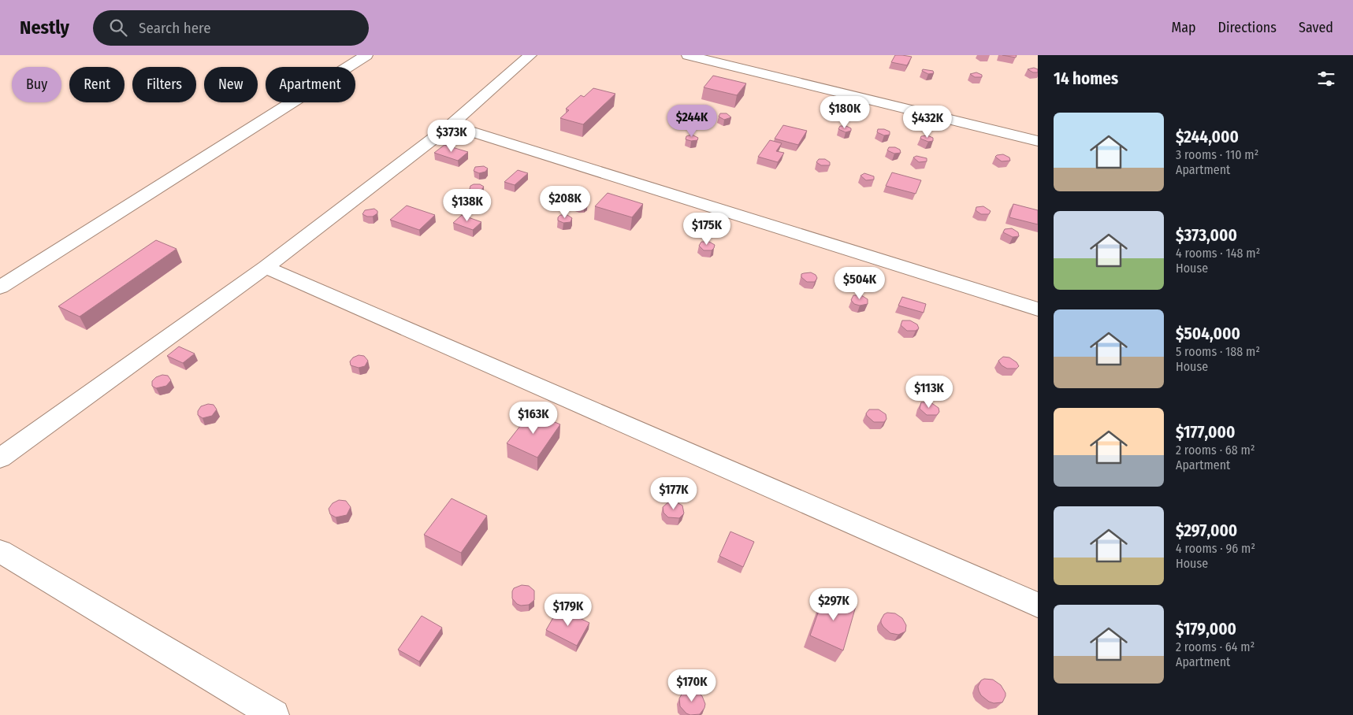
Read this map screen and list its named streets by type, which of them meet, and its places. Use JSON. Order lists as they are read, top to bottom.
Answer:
{
  "page": {
    "header": "Nestly",
    "search": "Search here",
    "nav": ["Map", "Directions", "Saved"],
    "heading": "14 homes",
    "chip": [
      "Buy",
      "Rent",
      "Filters",
      "New",
      "Apartment"
    ],
    "price": [
      "$180K",
      "$244K",
      "$432K",
      "$373K",
      "$208K",
      "$138K",
      "$175K",
      "$504K",
      "$113K",
      "$163K",
      "$177K",
      "$297K",
      "$179K",
      "$170K"
    ],
    "list": [
      {
        "name": "$244,000",
        "note": "3 rooms · 110 m² · Apartment"
      },
      {
        "name": "$373,000",
        "note": "4 rooms · 148 m² · House"
      },
      {
        "name": "$504,000",
        "note": "5 rooms · 188 m² · House"
      },
      {
        "name": "$177,000",
        "note": "2 rooms · 68 m² · Apartment"
      },
      {
        "name": "$297,000",
        "note": "4 rooms · 96 m² · House"
      },
      {
        "name": "$179,000",
        "note": "2 rooms · 64 m² · Apartment"
      }
    ]
  }
}
